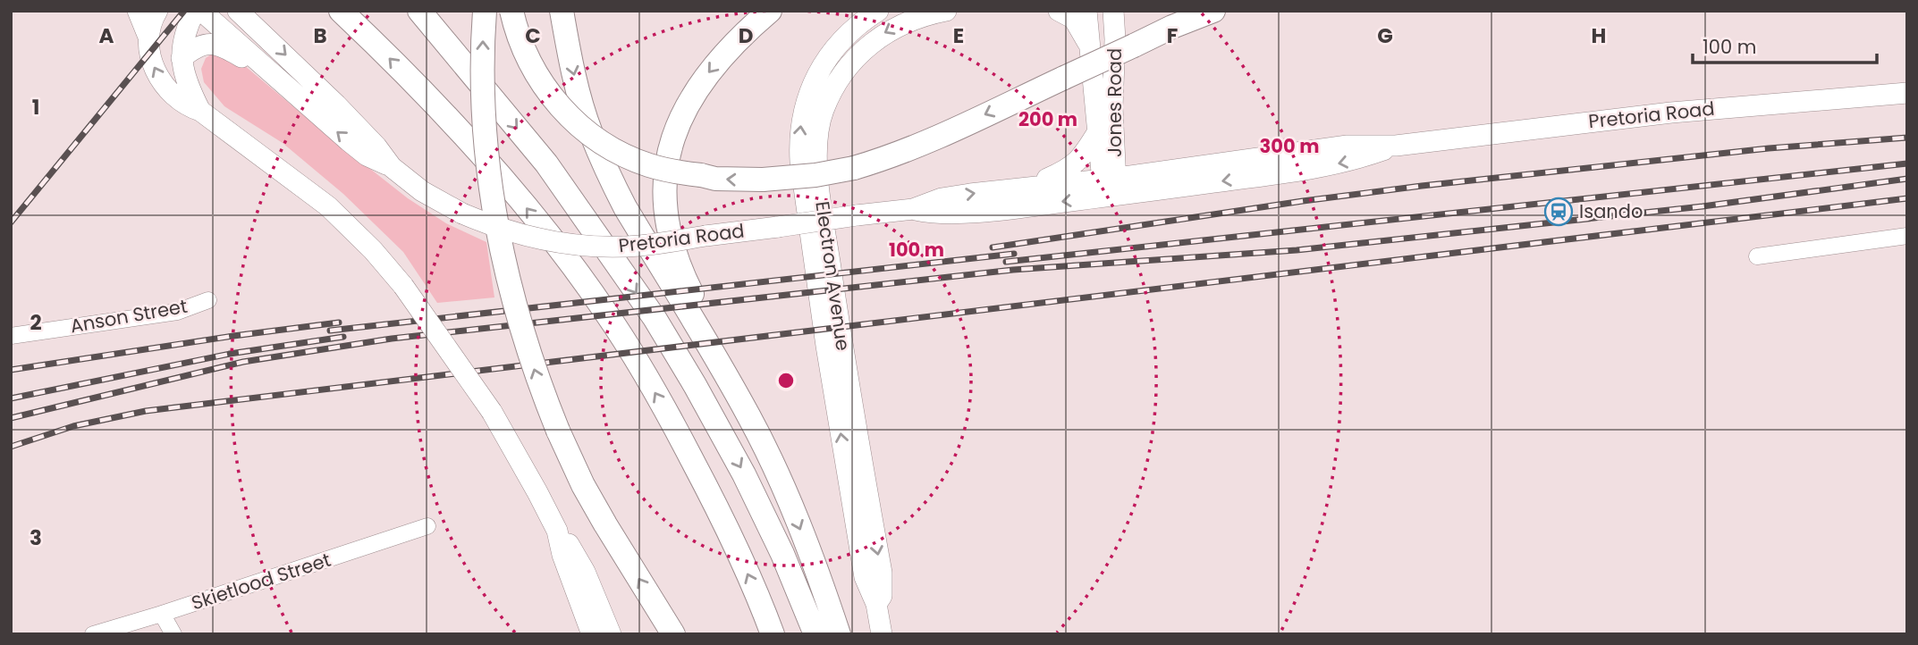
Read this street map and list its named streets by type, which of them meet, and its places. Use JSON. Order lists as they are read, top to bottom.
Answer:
{
  "streets": {
    "main road": ["Jones Road", "Pretoria Road", "Electron Avenue"],
    "street": ["Anson Street", "Skietlood Street"]
  },
  "crossings": [
    ["Jones Road", "Pretoria Road"]
  ],
  "places": {
    "station": ["Isando"]
  },
  "scale_bar": "100 m",
  "grid": {
    "columns": [
      "A",
      "B",
      "C",
      "D",
      "E",
      "F",
      "G",
      "H"
    ],
    "rows": ["1", "2", "3"]
  },
  "rings": ["200 m", "300 m", "100 m"]
}
